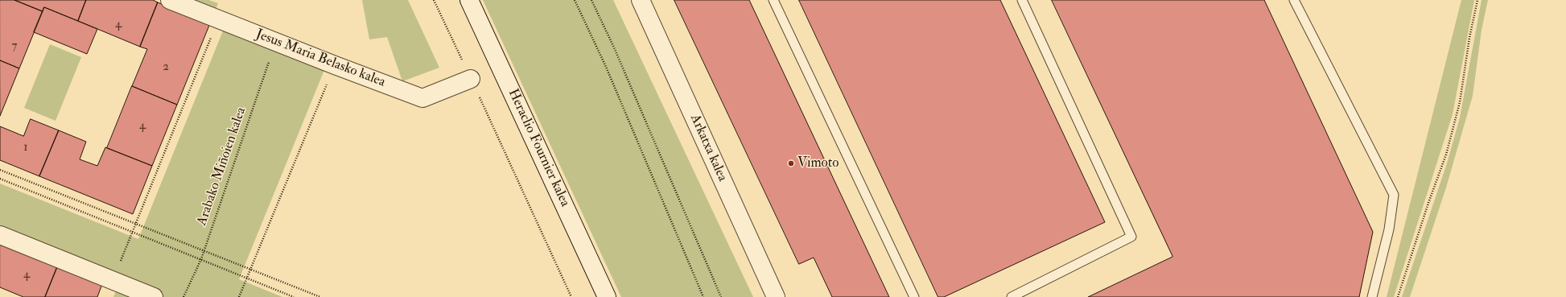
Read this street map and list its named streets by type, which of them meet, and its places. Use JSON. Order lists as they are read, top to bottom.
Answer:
{
  "streets": {
    "street": ["Jesus Maria Belasko kalea", "Heraclio Fournier kalea", "Arkatxa kalea"],
    "path": ["Arabako Miñoien kalea"]
  },
  "crossings": [
    ["Jesus Maria Belasko kalea", "Arabako Miñoien kalea"]
  ],
  "places": ["Vimoto"],
  "house_numbers": [
    "4",
    "7",
    "2",
    "4",
    "1",
    "4"
  ]
}
